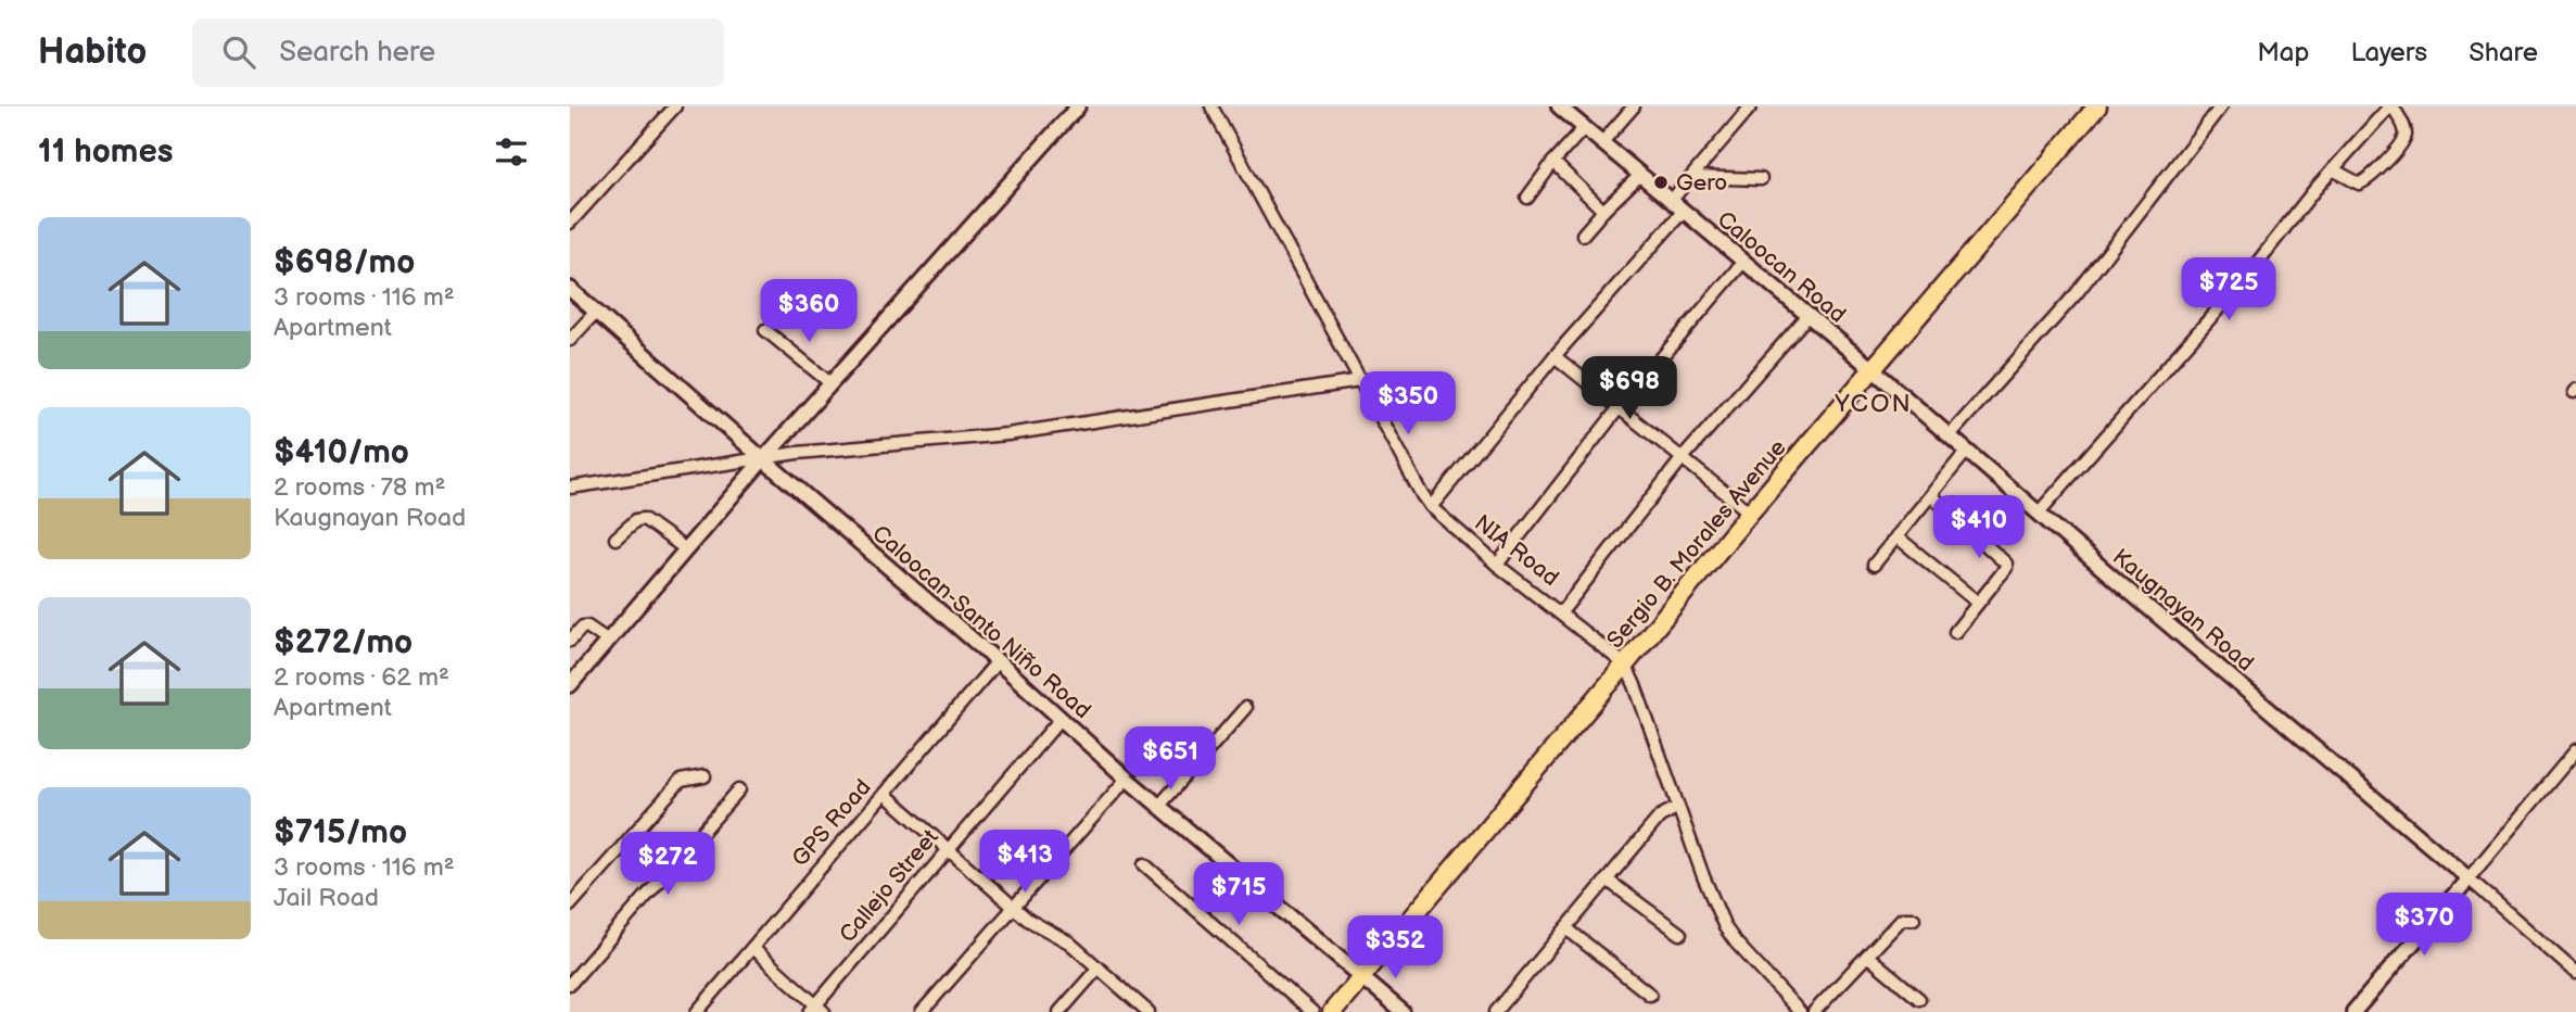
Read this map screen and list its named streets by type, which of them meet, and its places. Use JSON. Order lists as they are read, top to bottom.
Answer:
{
  "streets": {
    "main road": ["Sergio B. Morales Avenue"],
    "street": [
      "Caloocan Road",
      "NIA Road",
      "Kaugnayan Road",
      "Caloocan-Santo Niño Road",
      "GPS Road",
      "Callejo Street"
    ]
  },
  "crossings": [
    ["Caloocan Road", "Sergio B. Morales Avenue"],
    ["Caloocan Road", "Kaugnayan Road"],
    ["Sergio B. Morales Avenue", "NIA Road"],
    ["Sergio B. Morales Avenue", "Kaugnayan Road"],
    ["Sergio B. Morales Avenue", "Caloocan-Santo Niño Road"],
    ["Caloocan-Santo Niño Road", "GPS Road"],
    ["Caloocan-Santo Niño Road", "Callejo Street"]
  ],
  "districts": ["YCON"],
  "places": ["Gero"],
  "page": {
    "header": "Habito",
    "search": "Search here",
    "nav": ["Map", "Layers", "Share"],
    "heading": "11 homes",
    "list": [
      {
        "name": "$698/mo",
        "note": "3 rooms · 116 m² · Apartment"
      },
      {
        "name": "$410/mo",
        "note": "2 rooms · 78 m² · Kaugnayan Road"
      },
      {
        "name": "$272/mo",
        "note": "2 rooms · 62 m² · Apartment"
      },
      {
        "name": "$715/mo",
        "note": "3 rooms · 116 m² · Jail Road"
      }
    ],
    "price": [
      "$725",
      "$360",
      "$698",
      "$350",
      "$410",
      "$651",
      "$413",
      "$272",
      "$715",
      "$370",
      "$352"
    ]
  }
}
